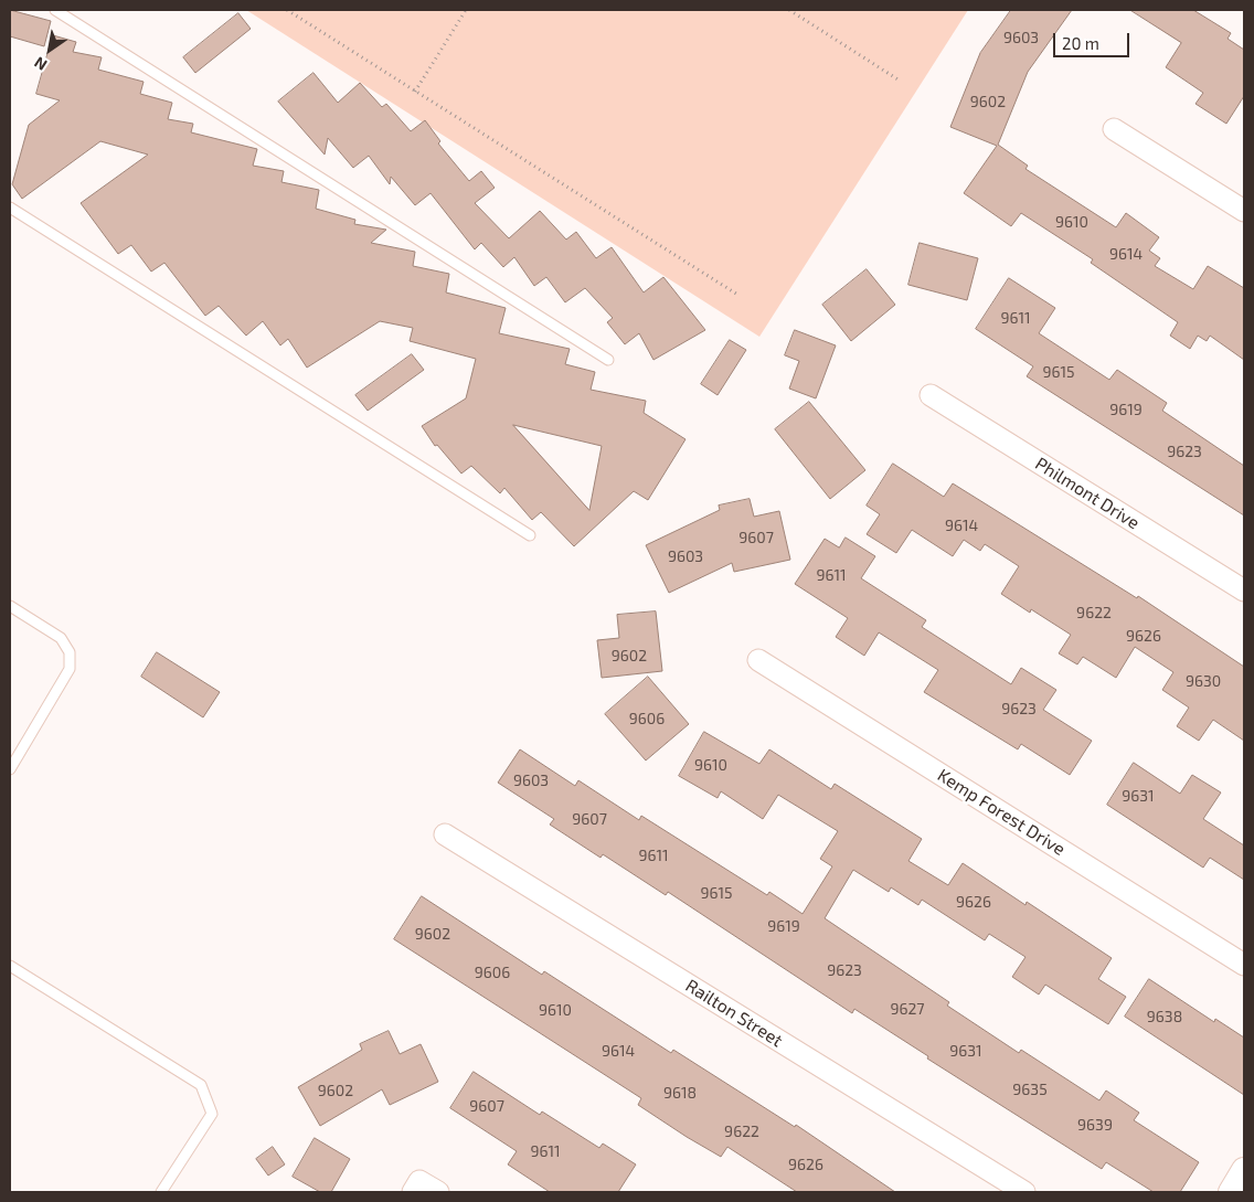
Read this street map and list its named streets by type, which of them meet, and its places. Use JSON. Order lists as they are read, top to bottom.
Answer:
{
  "streets": {
    "street": ["Philmont Drive", "Kemp Forest Drive", "Railton Street"]
  },
  "house_numbers": [
    "9603",
    "9602",
    "9610",
    "9614",
    "9611",
    "9615",
    "9619",
    "9623",
    "9614",
    "9607",
    "9603",
    "9611",
    "9622",
    "9626",
    "9602",
    "9630",
    "9623",
    "9606",
    "9610",
    "9603",
    "9631",
    "9607",
    "9611",
    "9615",
    "9626",
    "9619",
    "9602",
    "9623",
    "9606",
    "9627",
    "9610",
    "9638",
    "9614",
    "9631",
    "9635",
    "9602",
    "9618",
    "9607",
    "9639",
    "9622",
    "9611",
    "9626"
  ],
  "scale_bar": "20 m",
  "north": "bottom left"
}
